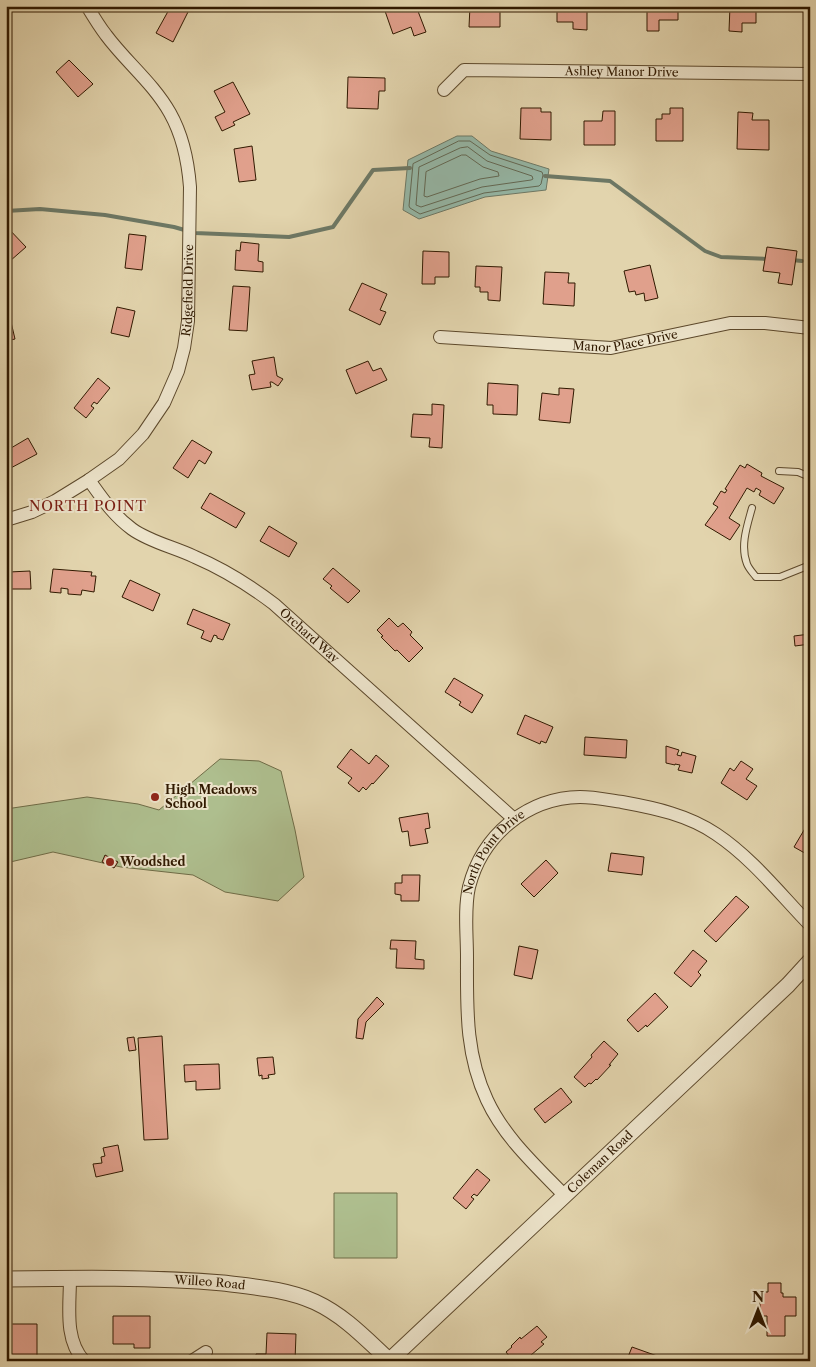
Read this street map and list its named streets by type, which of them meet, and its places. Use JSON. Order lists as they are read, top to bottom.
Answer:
{
  "streets": {
    "street": [
      "Ashley Manor Drive",
      "Ridgefield Drive",
      "Manor Place Drive",
      "Orchard Way",
      "North Point Drive",
      "Coleman Road",
      "Willeo Road"
    ]
  },
  "crossings": [
    ["Ridgefield Drive", "Orchard Way"],
    ["Orchard Way", "North Point Drive"],
    ["North Point Drive", "Coleman Road"],
    ["Coleman Road", "Willeo Road"]
  ],
  "districts": ["NORTH POINT"],
  "places": ["High Meadows School", "Woodshed"],
  "north": "top"
}
